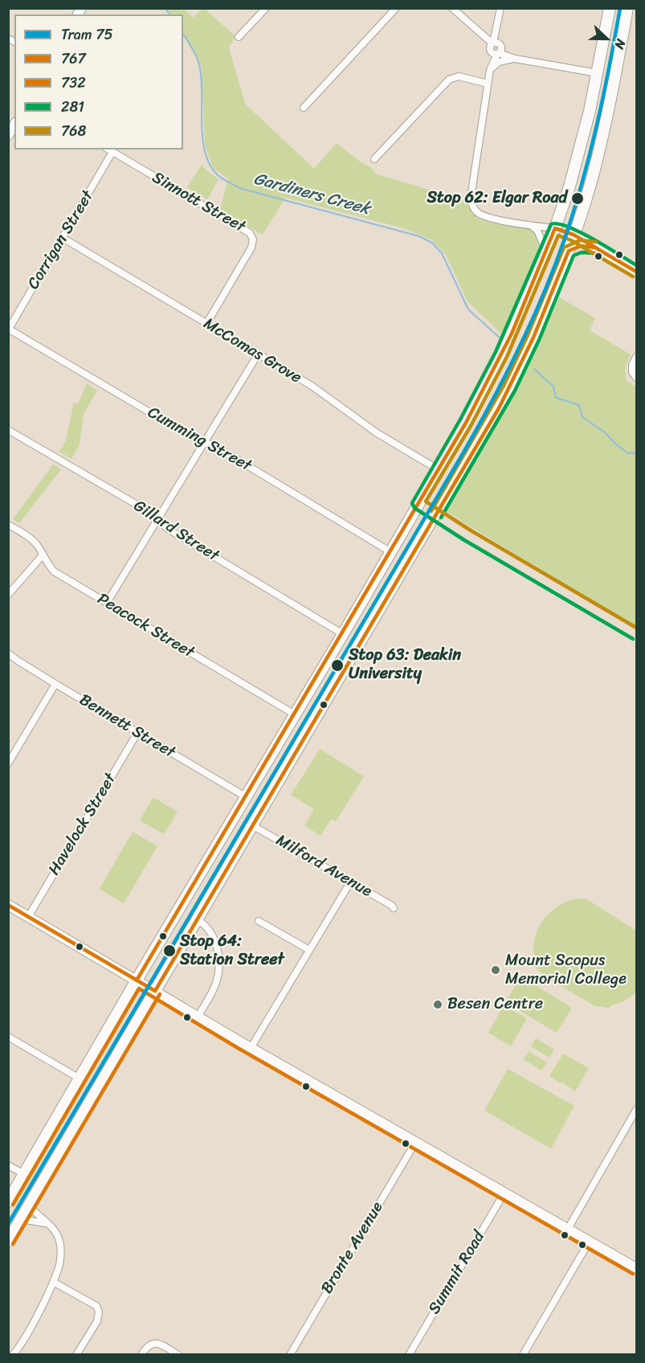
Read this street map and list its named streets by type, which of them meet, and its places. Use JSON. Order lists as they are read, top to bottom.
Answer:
{
  "streets": {
    "street": [
      "Sinnott Street",
      "Corrigan Street",
      "McComas Grove",
      "Cumming Street",
      "Gillard Street",
      "Peacock Street",
      "Bennett Street",
      "Havelock Street",
      "Milford Avenue",
      "Bronte Avenue",
      "Summit Road"
    ]
  },
  "crossings": [
    ["Sinnott Street", "Corrigan Street"],
    ["Sinnott Street", "McComas Grove"],
    ["Corrigan Street", "McComas Grove"],
    ["Corrigan Street", "Cumming Street"],
    ["Bennett Street", "Havelock Street"]
  ],
  "water": ["Gardiners Creek"],
  "places": [
    "Stop 62: Elgar Road",
    "Stop 63: Deakin University",
    "Stop 64: Station Street",
    "Mount Scopus Memorial College",
    "Besen Centre"
  ],
  "lines": [
    "tram line 75",
    "transit line 281",
    "transit line 767",
    "transit line 768",
    "transit line 732"
  ],
  "legend": [
    "Tram 75",
    "767",
    "732",
    "281",
    "768"
  ],
  "north": "right"
}
